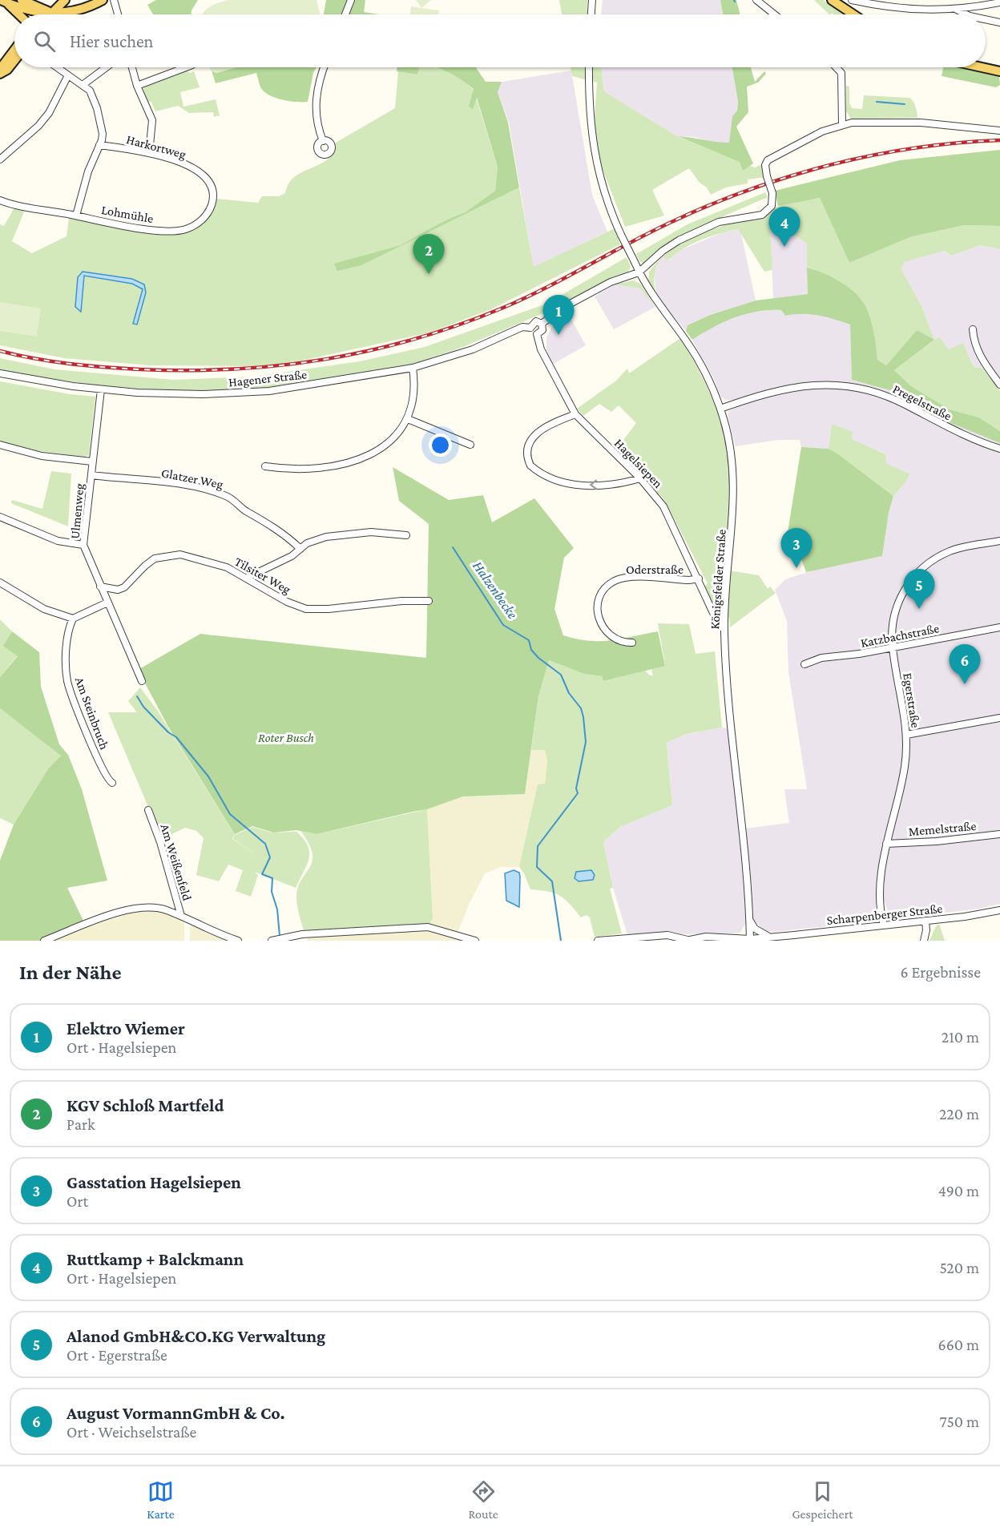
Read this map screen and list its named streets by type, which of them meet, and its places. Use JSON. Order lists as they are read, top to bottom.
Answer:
{
  "streets": {
    "street": [
      "Harkortweg",
      "Lohmühle",
      "Hagener Straße",
      "Pregelstraße",
      "Hagelsiepen",
      "Glatzer Weg",
      "Ulmenweg",
      "Oderstraße",
      "Tilsiter Weg",
      "Königsfelder Straße",
      "Katzbachstraße",
      "Egerstraße",
      "Am Steinbruch",
      "Memelstraße",
      "Am Weißenfeld",
      "Scharpenberger Straße"
    ]
  },
  "crossings": [
    ["Harkortweg", "Lohmühle"],
    ["Hagener Straße", "Hagelsiepen"],
    ["Hagener Straße", "Ulmenweg"],
    ["Pregelstraße", "Königsfelder Straße"],
    ["Hagelsiepen", "Oderstraße"],
    ["Glatzer Weg", "Ulmenweg"],
    ["Ulmenweg", "Tilsiter Weg"],
    ["Königsfelder Straße", "Scharpenberger Straße"],
    ["Katzbachstraße", "Egerstraße"],
    ["Egerstraße", "Memelstraße"],
    ["Egerstraße", "Scharpenberger Straße"]
  ],
  "water": ["Halzenbecke"],
  "parks": ["Roter Busch"],
  "page": {
    "search": "Hier suchen",
    "pins": [
      "4",
      "2",
      "1",
      "3",
      "5",
      "6"
    ],
    "heading": ["In der Nähe", "6 Ergebnisse"],
    "list": [
      {
        "mark": "1",
        "name": "Elektro Wiemer",
        "note": "Ort · Hagelsiepen",
        "value": "210 m"
      },
      {
        "mark": "2",
        "name": "KGV Schloß Martfeld",
        "note": "Park",
        "value": "220 m"
      },
      {
        "mark": "3",
        "name": "Gasstation Hagelsiepen",
        "note": "Ort",
        "value": "490 m"
      },
      {
        "mark": "4",
        "name": "Ruttkamp + Balckmann",
        "note": "Ort · Hagelsiepen",
        "value": "520 m"
      },
      {
        "mark": "5",
        "name": "Alanod GmbH&CO.KG Verwaltung",
        "note": "Ort · Egerstraße",
        "value": "660 m"
      },
      {
        "mark": "6",
        "name": "August VormannGmbH & Co.",
        "note": "Ort · Weichselstraße",
        "value": "750 m"
      }
    ],
    "nav": ["Karte", "Route", "Gespeichert"]
  }
}
